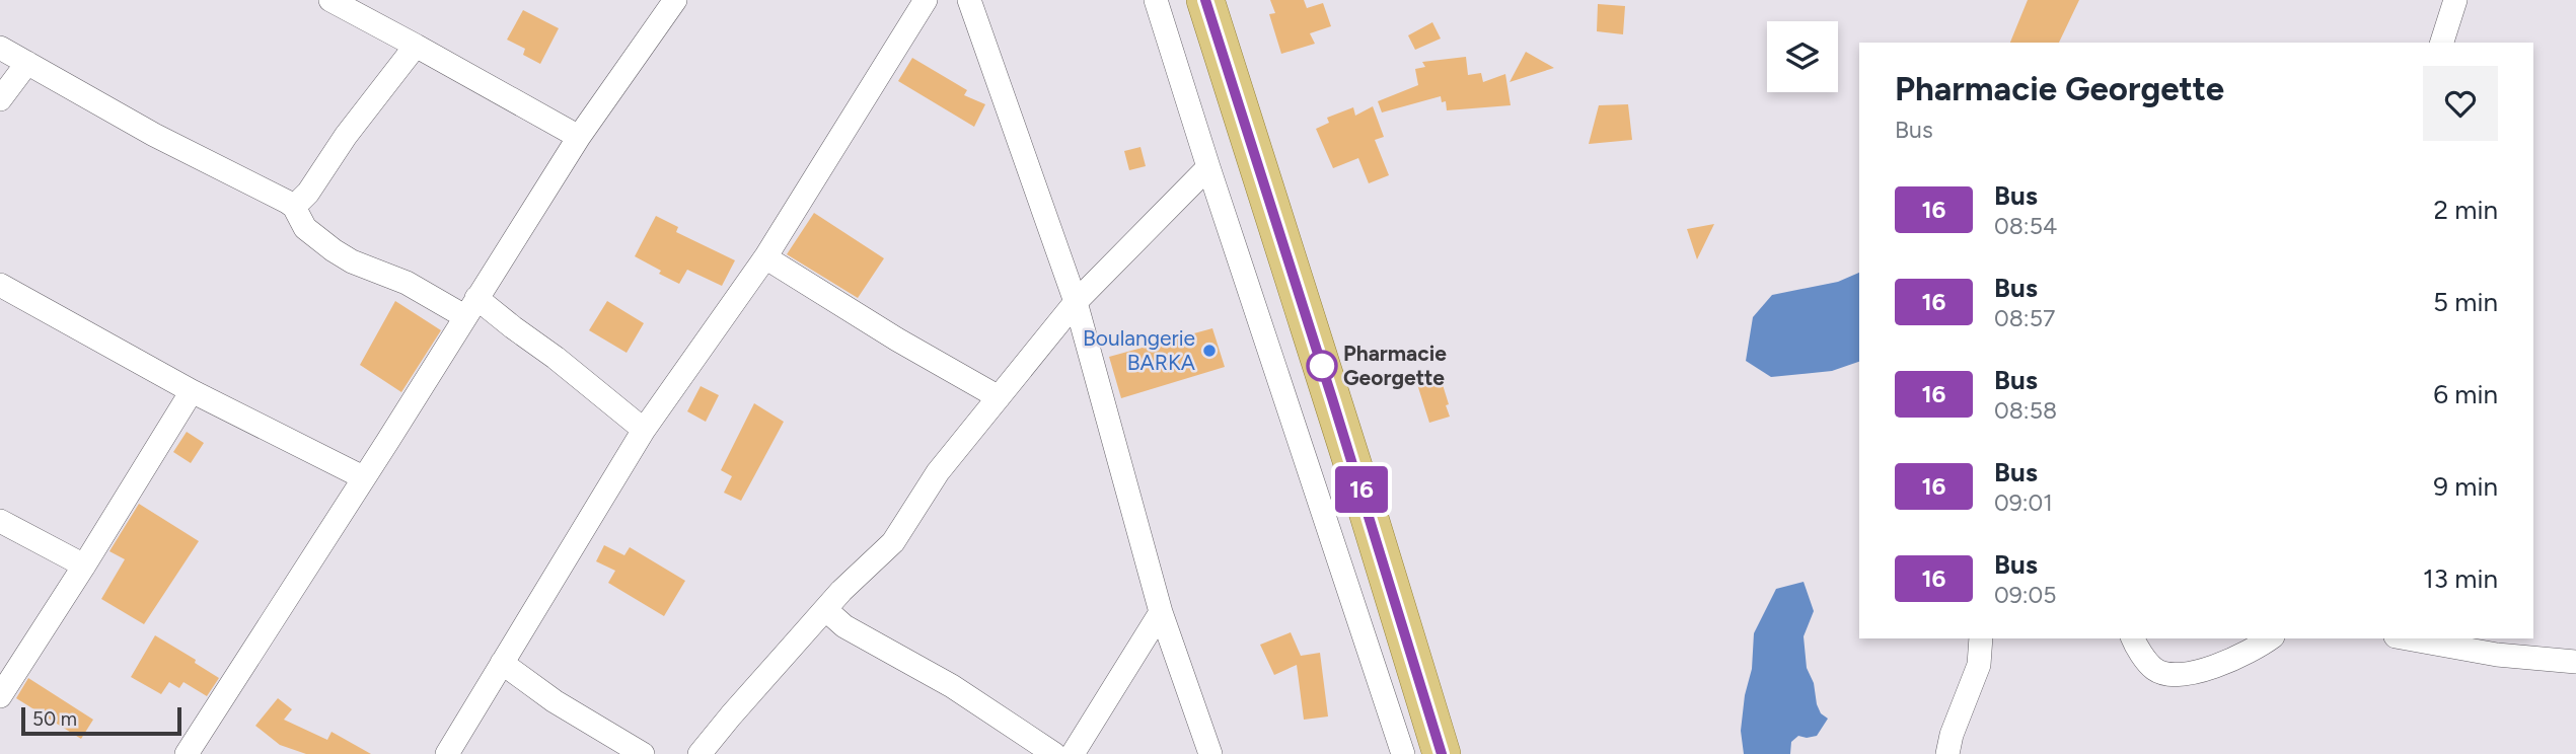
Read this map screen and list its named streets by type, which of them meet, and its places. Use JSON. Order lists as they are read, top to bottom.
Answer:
{
  "places": ["Boulangerie BARKA", "Pharmacie Georgette"],
  "lines": ["bus line 16"],
  "scale_bar": "50 m",
  "page": {
    "on_map": "16",
    "heading": ["Pharmacie Georgette", "Bus"],
    "list": [
      {
        "mark": "16",
        "name": "Bus",
        "note": "08:54",
        "value": "2 min"
      },
      {
        "mark": "16",
        "name": "Bus",
        "note": "08:57",
        "value": "5 min"
      },
      {
        "mark": "16",
        "name": "Bus",
        "note": "08:58",
        "value": "6 min"
      },
      {
        "mark": "16",
        "name": "Bus",
        "note": "09:01",
        "value": "9 min"
      },
      {
        "mark": "16",
        "name": "Bus",
        "note": "09:05",
        "value": "13 min"
      }
    ],
    "scale": "50 m"
  }
}
